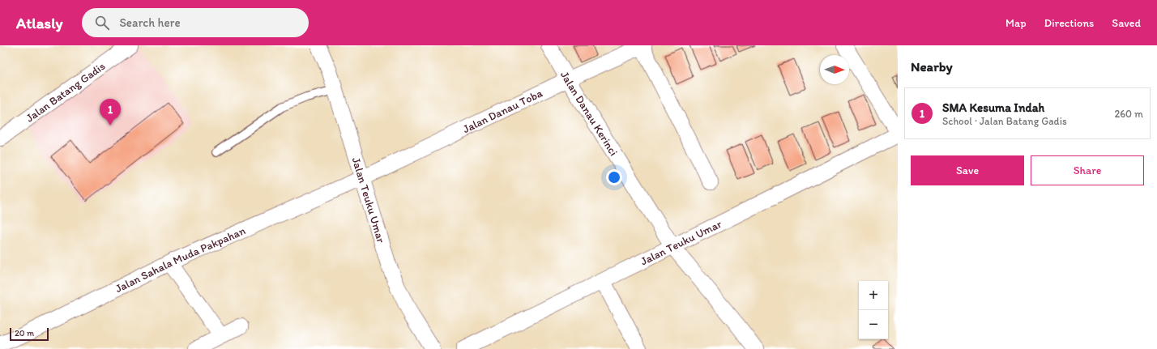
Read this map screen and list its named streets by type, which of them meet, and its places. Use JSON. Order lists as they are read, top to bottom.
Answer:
{
  "streets": {
    "street": [
      "Jalan Batang Gadis",
      "Jalan Danau Toba",
      "Jalan Danau Kerinci",
      "Jalan Teuku Umar",
      "Jalan Sahala Muda Pakpahan"
    ]
  },
  "crossings": [
    ["Jalan Danau Toba", "Jalan Danau Kerinci"],
    ["Jalan Danau Toba", "Jalan Teuku Umar"],
    ["Jalan Danau Toba", "Jalan Sahala Muda Pakpahan"],
    ["Jalan Danau Kerinci", "Jalan Teuku Umar"],
    ["Jalan Teuku Umar", "Jalan Sahala Muda Pakpahan"]
  ],
  "scale_bar": "20 m",
  "north": "right",
  "page": {
    "header": "Atlasly",
    "search": "Search here",
    "nav": ["Map", "Directions", "Saved"],
    "heading": "Nearby",
    "list": [
      {
        "mark": "1",
        "name": "SMA Kesuma Indah",
        "note": "School · Jalan Batang Gadis",
        "value": "260 m"
      }
    ],
    "pins": "1",
    "buttons": ["Save", "Share"],
    "map_buttons": ["+", "−"],
    "scale": "20 m"
  }
}
